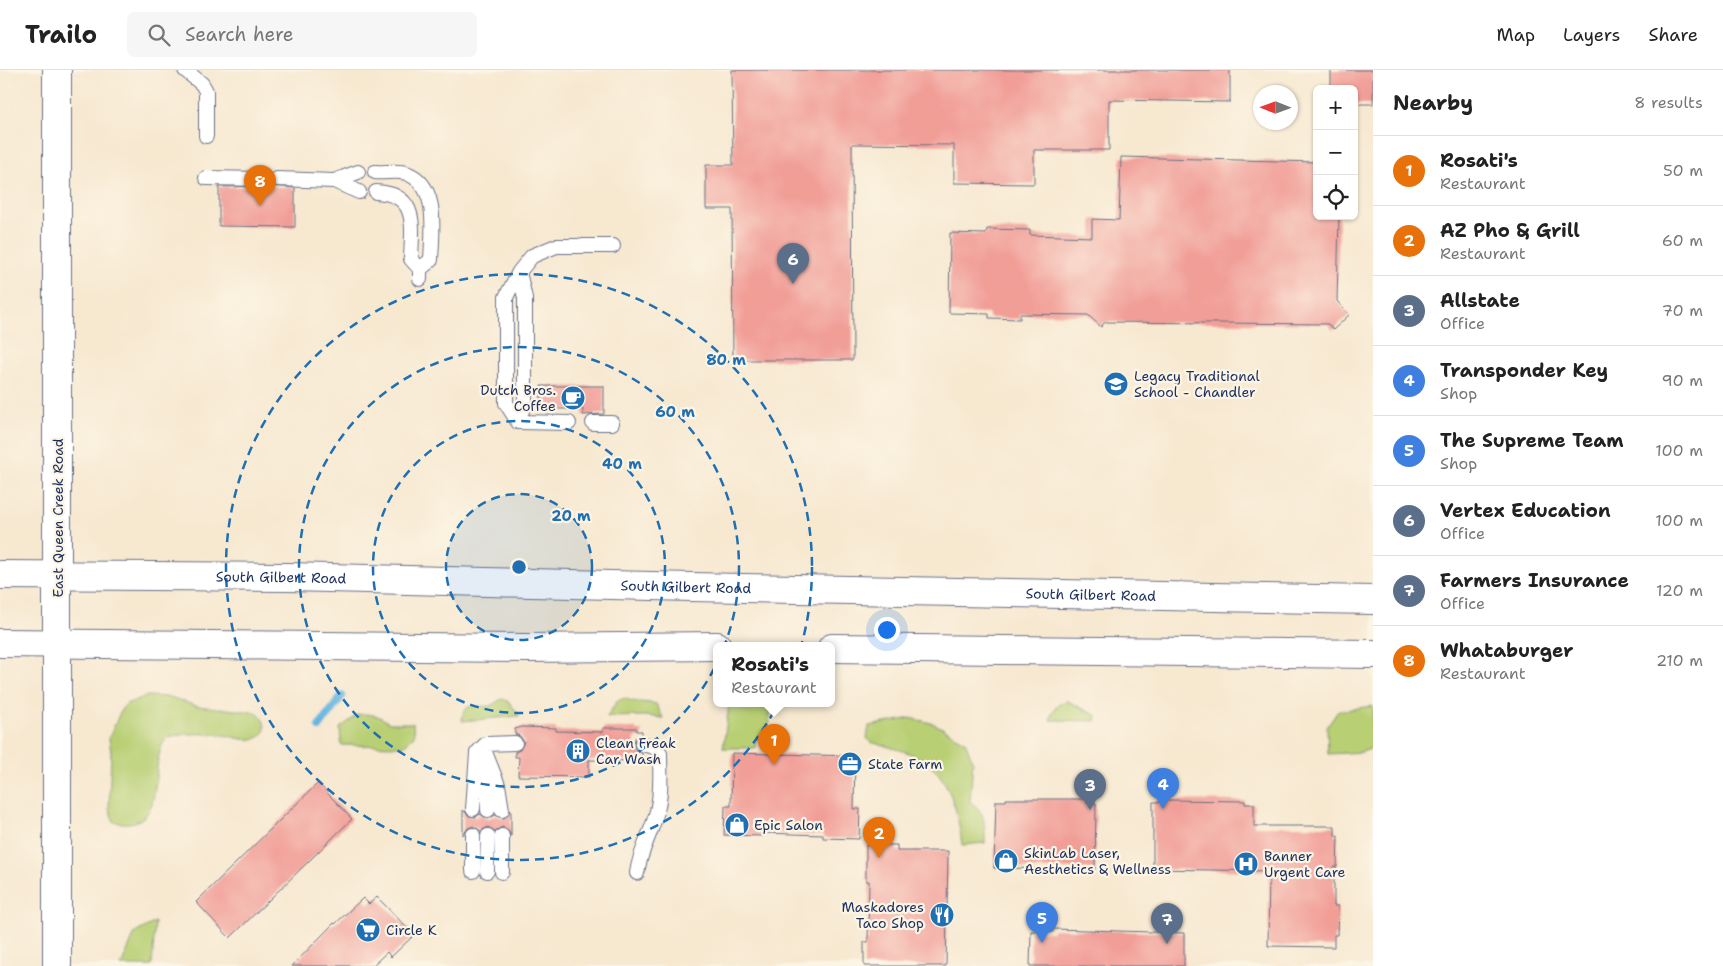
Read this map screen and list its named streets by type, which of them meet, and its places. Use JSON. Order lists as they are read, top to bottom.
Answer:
{
  "streets": {
    "main road": ["East Queen Creek Road", "South Gilbert Road"]
  },
  "crossings": [
    ["East Queen Creek Road", "South Gilbert Road"]
  ],
  "places": {
    "school or university": ["Legacy Traditional School - Chandler"],
    "cafe": ["Dutch Bros. Coffee"],
    "building": ["Clean Freak Car Wash"],
    "office": ["State Farm"],
    "shop": ["Epic Salon", "SkinLab Laser, Aesthetics & Wellness"],
    "hospital": ["Banner Urgent Care"],
    "restaurant": ["Maskadores Taco Shop"],
    "supermarket": ["Circle K"]
  },
  "north": "left",
  "page": {
    "header": "Trailo",
    "search": "Search here",
    "nav": ["Map", "Layers", "Share"],
    "heading": ["Nearby", "8 results"],
    "map_buttons": ["+", "−"],
    "list": [
      {
        "mark": "1",
        "name": "Rosati's",
        "note": "Restaurant",
        "value": "50 m"
      },
      {
        "mark": "2",
        "name": "AZ Pho & Grill",
        "note": "Restaurant",
        "value": "60 m"
      },
      {
        "mark": "3",
        "name": "Allstate",
        "note": "Office",
        "value": "70 m"
      },
      {
        "mark": "4",
        "name": "Transponder Key",
        "note": "Shop",
        "value": "90 m"
      },
      {
        "mark": "5",
        "name": "The Supreme Team",
        "note": "Shop",
        "value": "100 m"
      },
      {
        "mark": "6",
        "name": "Vertex Education",
        "note": "Office",
        "value": "100 m"
      },
      {
        "mark": "7",
        "name": "Farmers Insurance",
        "note": "Office",
        "value": "120 m"
      },
      {
        "mark": "8",
        "name": "Whataburger",
        "note": "Restaurant",
        "value": "210 m"
      }
    ],
    "pins": [
      "8",
      "6",
      "1",
      "4",
      "3",
      "2",
      "5",
      "7"
    ],
    "popup": ["Rosati's", "Restaurant"]
  },
  "rings": [
    "80 m",
    "60 m",
    "40 m",
    "20 m"
  ]
}
